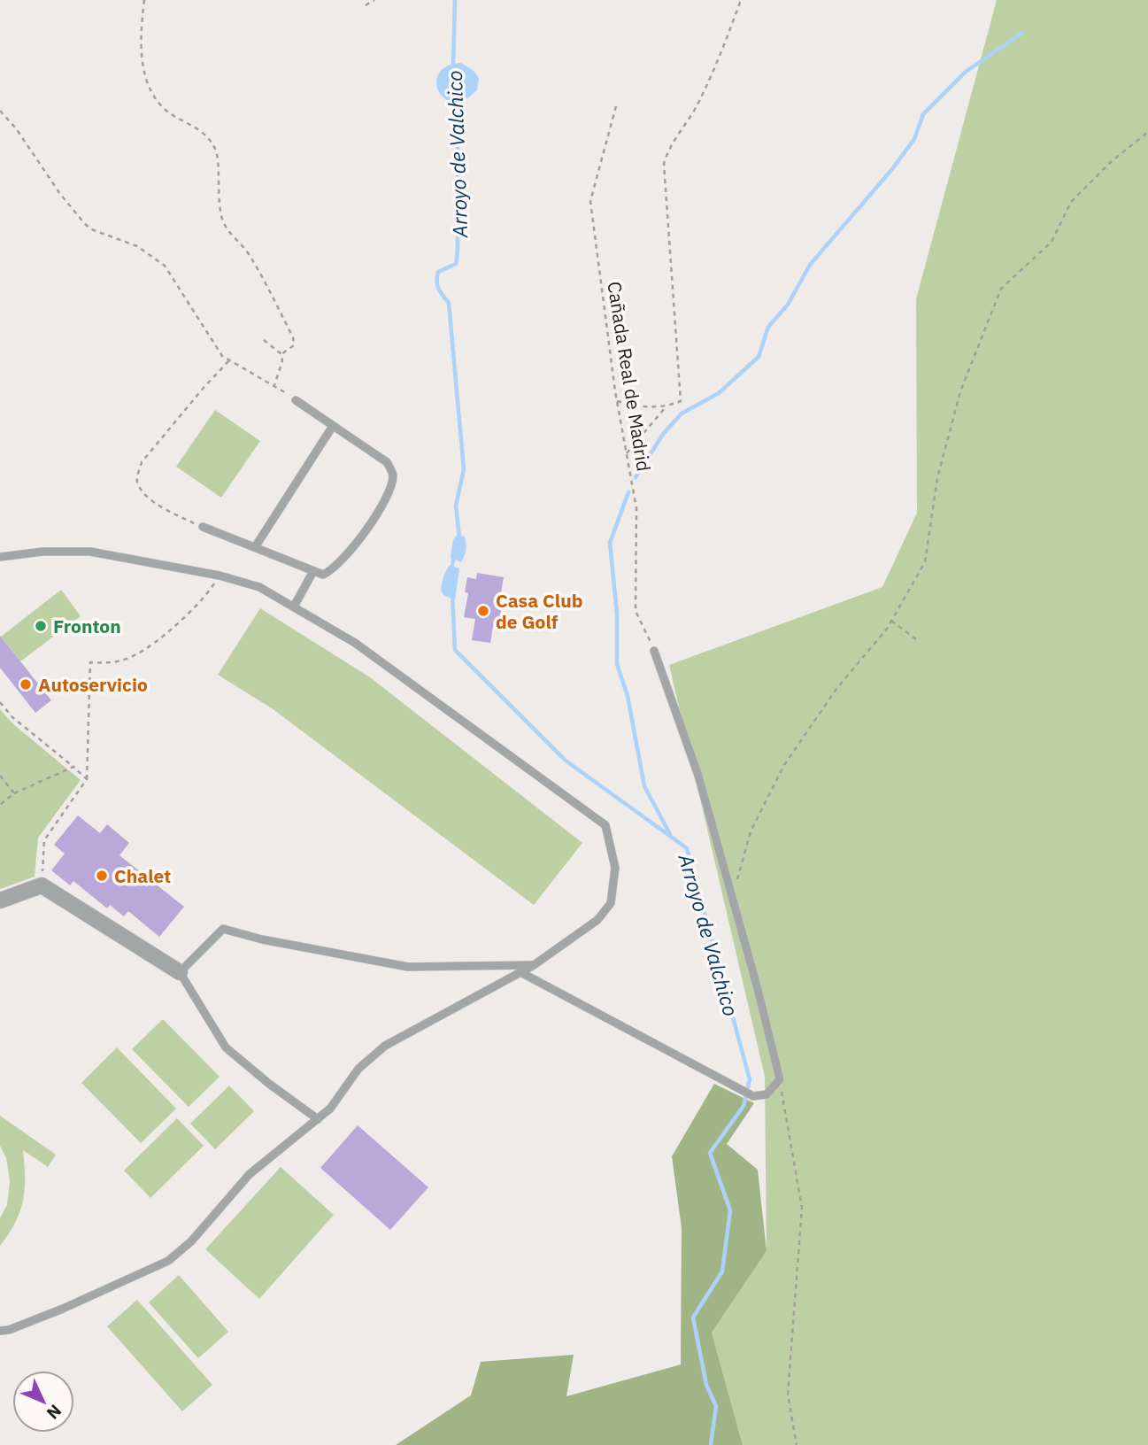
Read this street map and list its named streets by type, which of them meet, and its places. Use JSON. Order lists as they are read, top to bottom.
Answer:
{
  "streets": {
    "path": ["Cañada Real de Madrid"]
  },
  "water": ["Arroyo de Valchico"],
  "places": [
    "Casa Club de Golf",
    "Fronton",
    "Autoservicio",
    "Chalet"
  ],
  "north": "bottom right"
}
